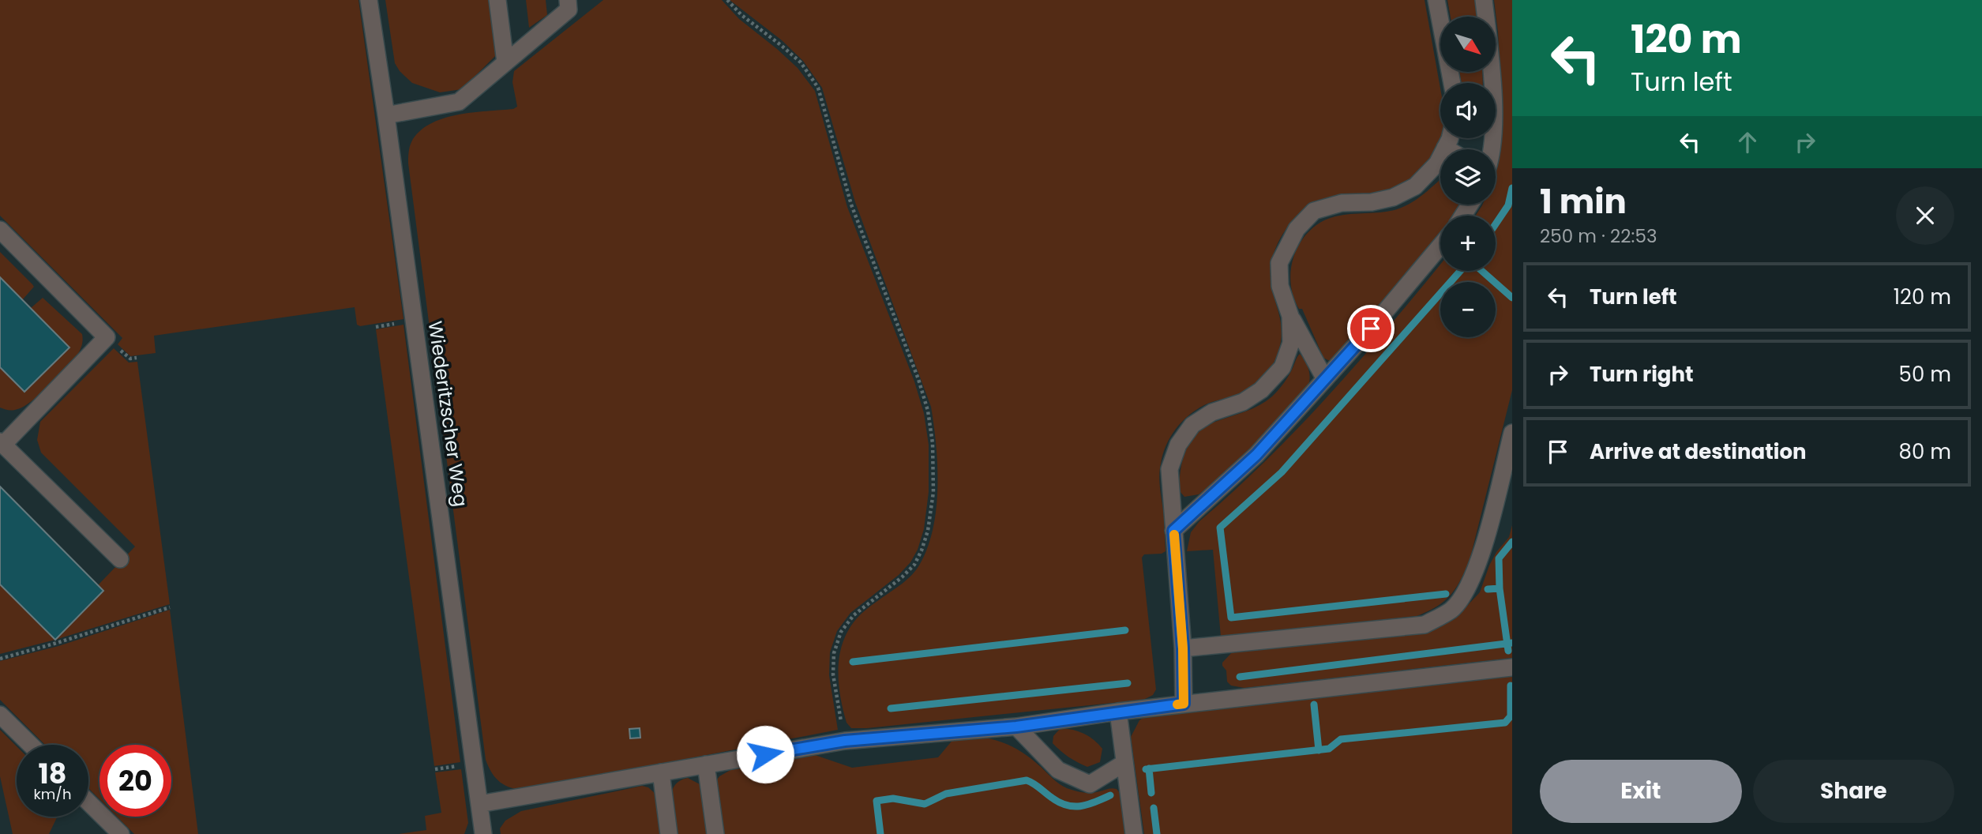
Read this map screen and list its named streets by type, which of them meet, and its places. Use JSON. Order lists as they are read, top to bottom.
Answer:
{
  "streets": {
    "lane": ["Wiederitzscher Weg"]
  },
  "north": "bottom right",
  "page": {
    "turn": ["120 m", "Turn left"],
    "map_buttons": ["+", "−"],
    "heading": ["1 min", "250 m · 22:53"],
    "list": [
      {
        "name": "Turn left",
        "value": "120 m"
      },
      {
        "name": "Turn right",
        "value": "50 m"
      },
      {
        "name": "Arrive at destination",
        "value": "80 m"
      }
    ],
    "speed": "18 km/h",
    "limit": "20",
    "buttons": ["Exit", "Share"]
  }
}
